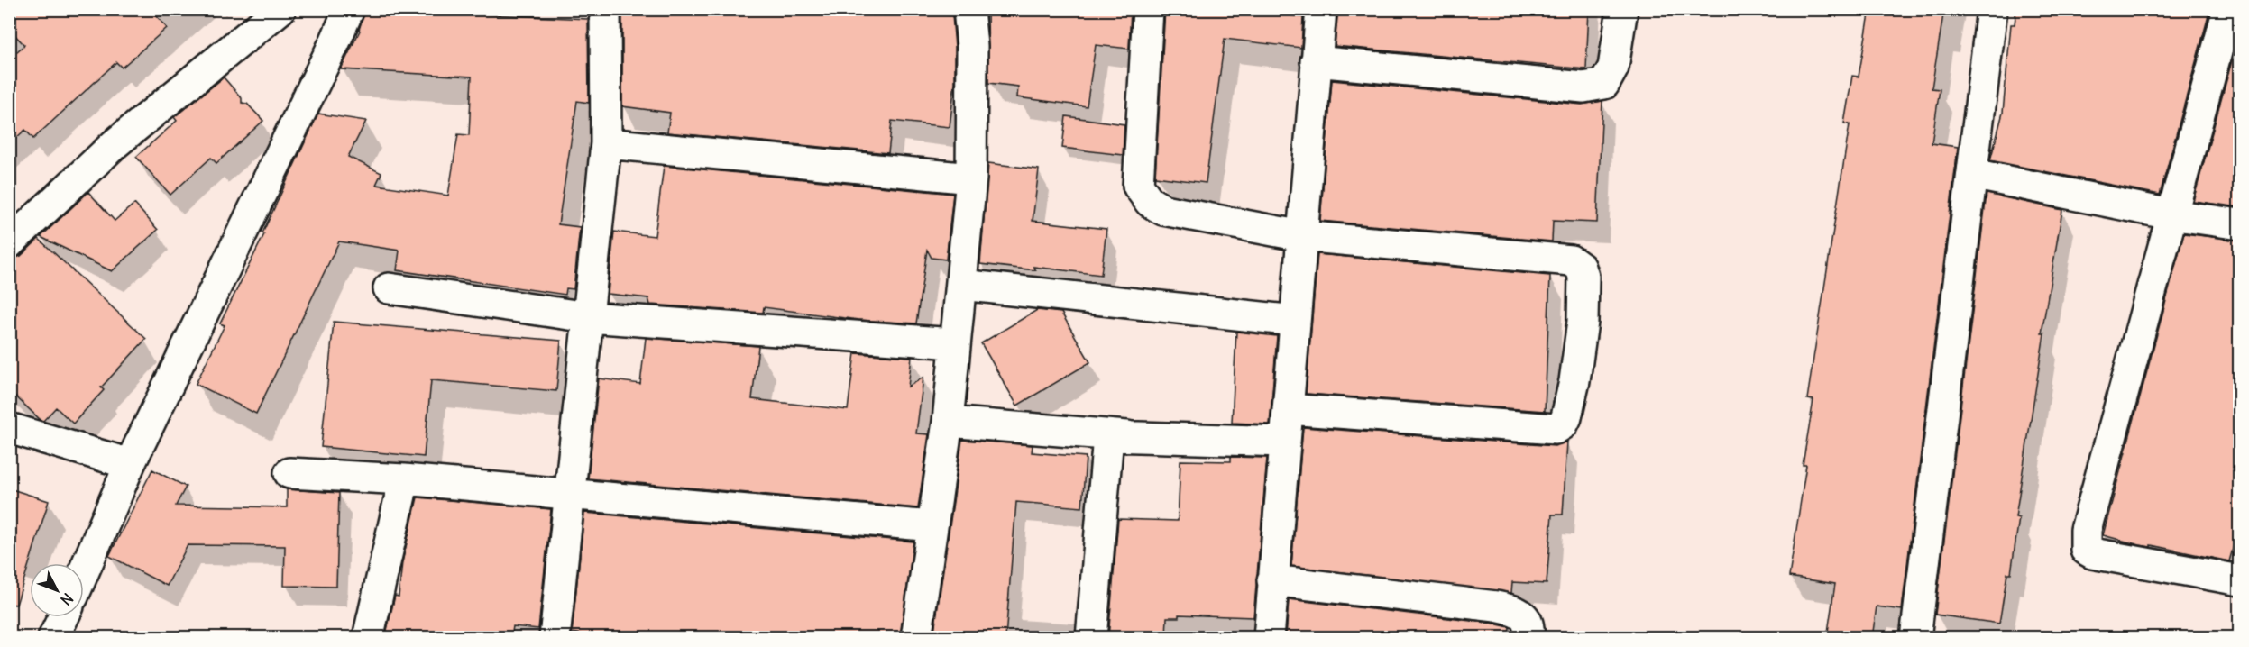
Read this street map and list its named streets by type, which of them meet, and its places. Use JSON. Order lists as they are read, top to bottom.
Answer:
{
  "north": "bottom right"
}
